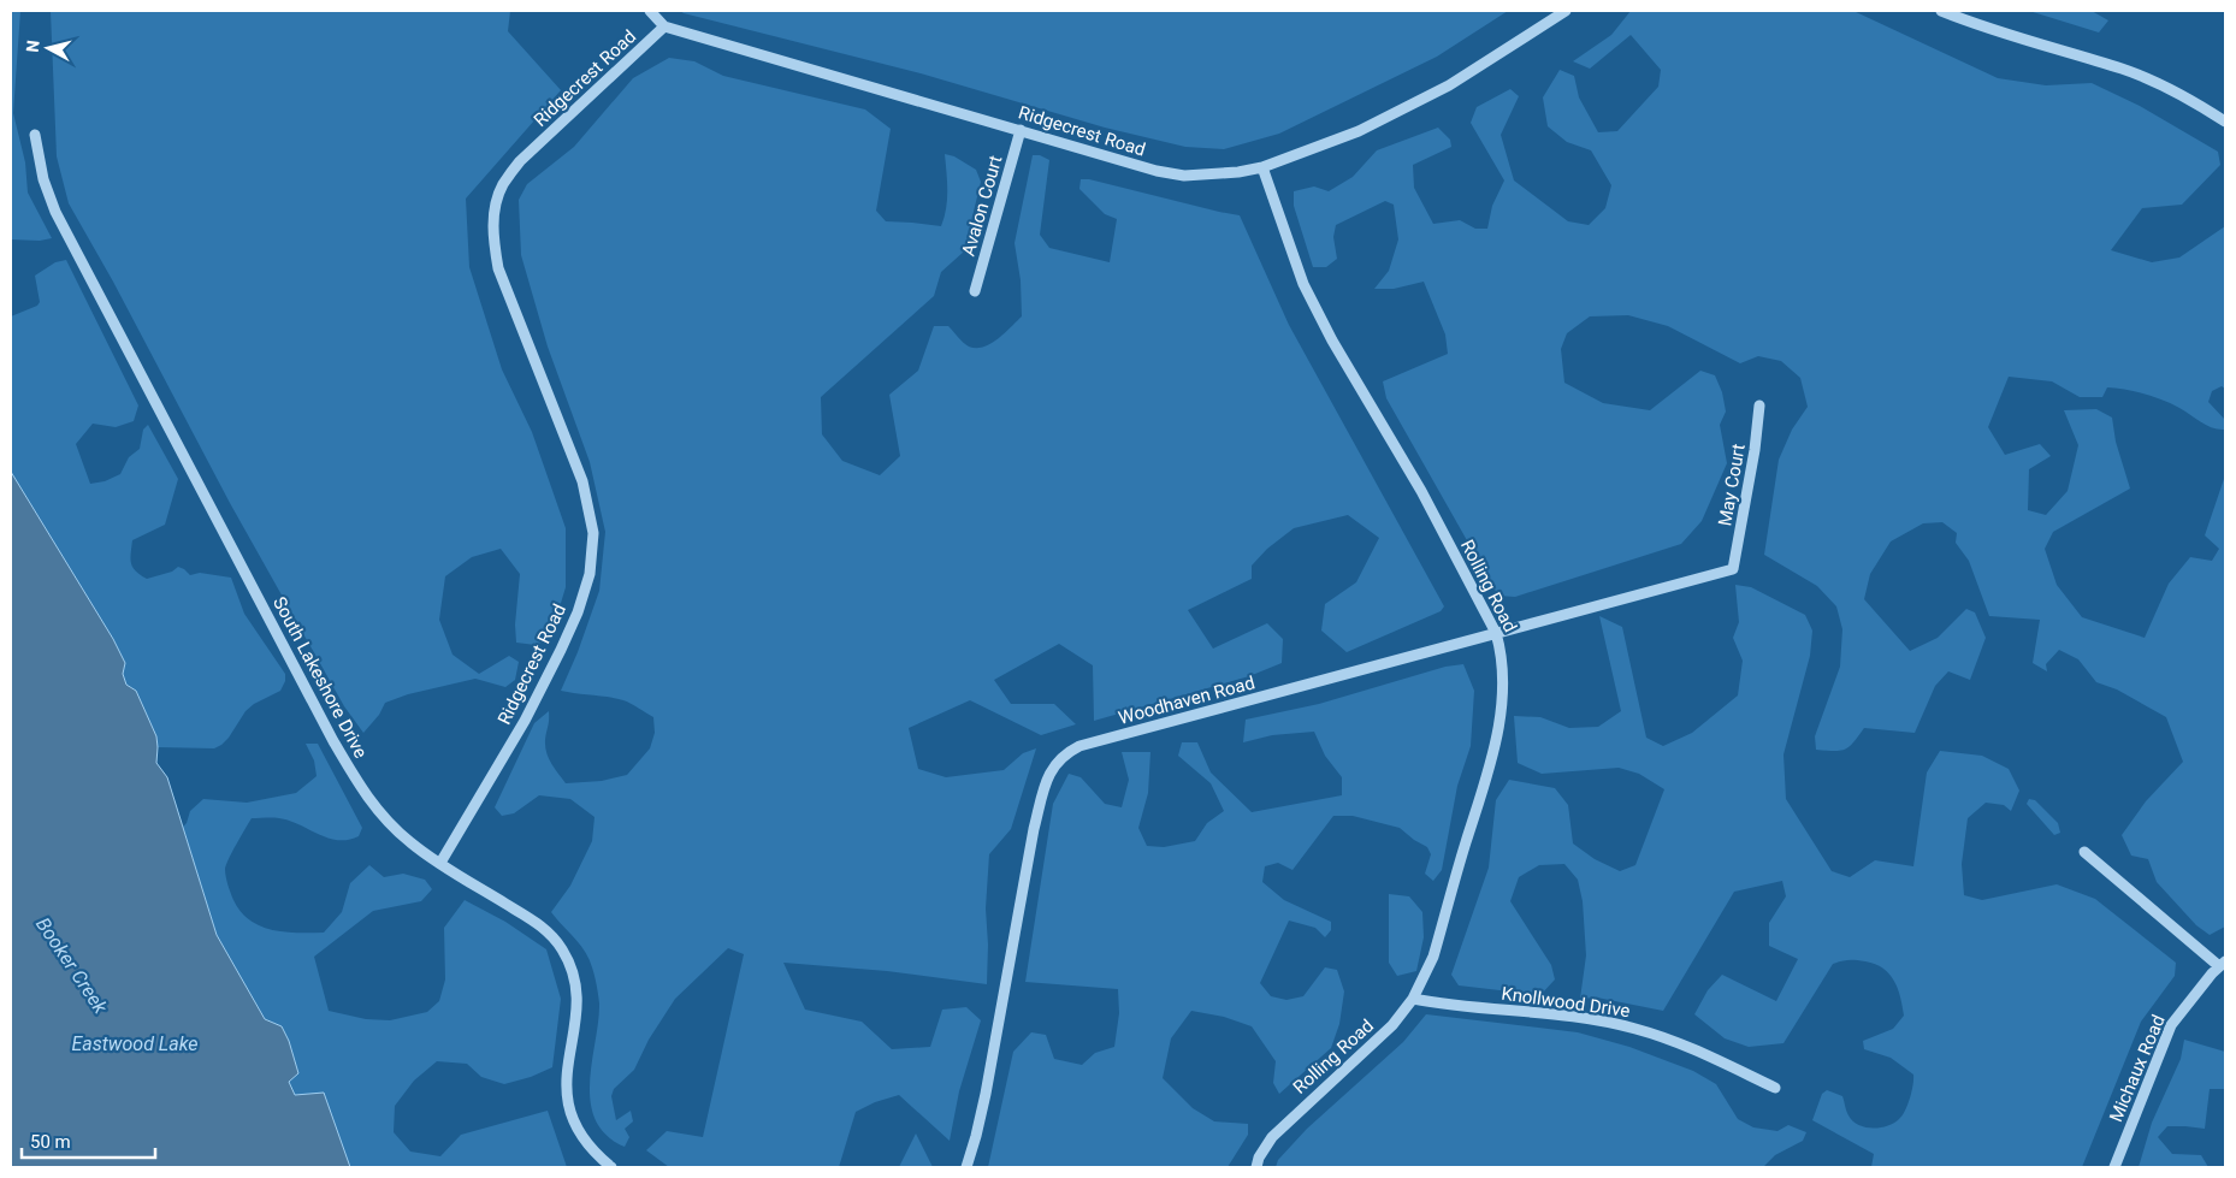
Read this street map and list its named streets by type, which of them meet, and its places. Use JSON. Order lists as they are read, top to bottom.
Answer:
{
  "streets": {
    "street": [
      "Ridgecrest Road",
      "Avalon Court",
      "May Court",
      "Rolling Road",
      "South Lakeshore Drive",
      "Woodhaven Road",
      "Knollwood Drive",
      "Michaux Road"
    ]
  },
  "crossings": [
    ["Ridgecrest Road", "Avalon Court"],
    ["Ridgecrest Road", "Rolling Road"],
    ["Ridgecrest Road", "South Lakeshore Drive"],
    ["May Court", "Woodhaven Road"],
    ["Rolling Road", "Woodhaven Road"],
    ["Rolling Road", "Knollwood Drive"]
  ],
  "water": ["Booker Creek", "Eastwood Lake"],
  "scale_bar": "50 m",
  "north": "left"
}
